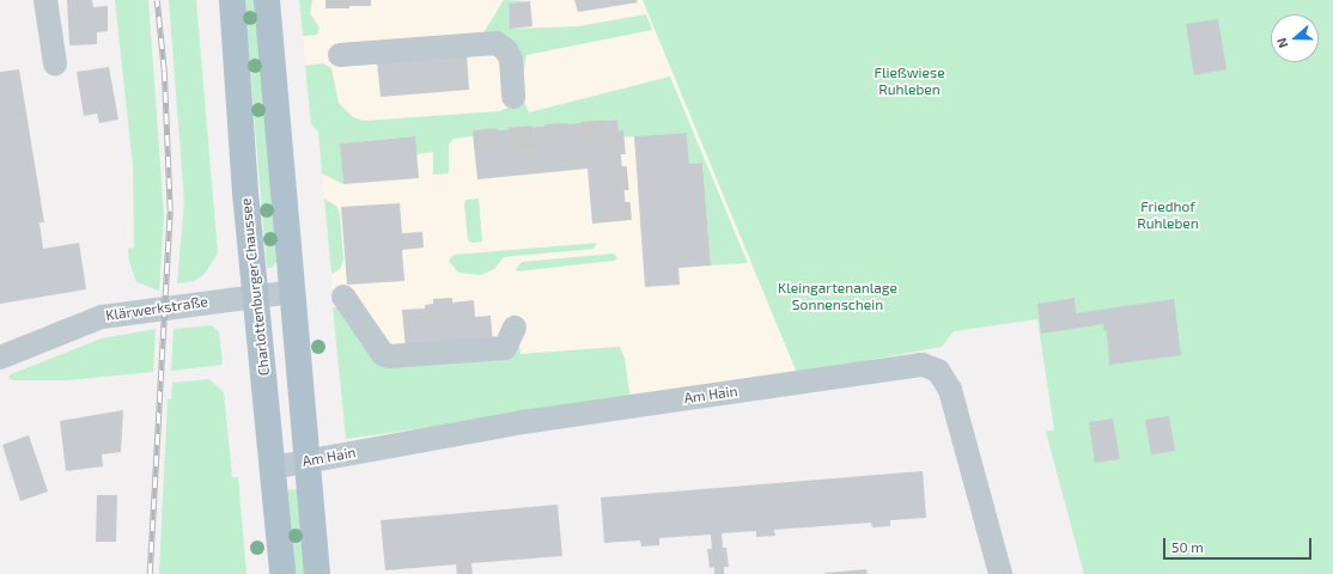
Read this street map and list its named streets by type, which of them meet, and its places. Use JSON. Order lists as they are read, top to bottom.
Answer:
{
  "streets": {
    "main road": ["Charlottenburger Chaussee"],
    "street": ["Klärwerkstraße", "Am Hain"]
  },
  "crossings": [
    ["Charlottenburger Chaussee", "Klärwerkstraße"],
    ["Charlottenburger Chaussee", "Am Hain"]
  ],
  "parks": ["Fließwiese Ruhleben", "Friedhof Ruhleben", "Kleingartenanlage Sonnenschein"],
  "scale_bar": "50 m",
  "north": "left"
}
